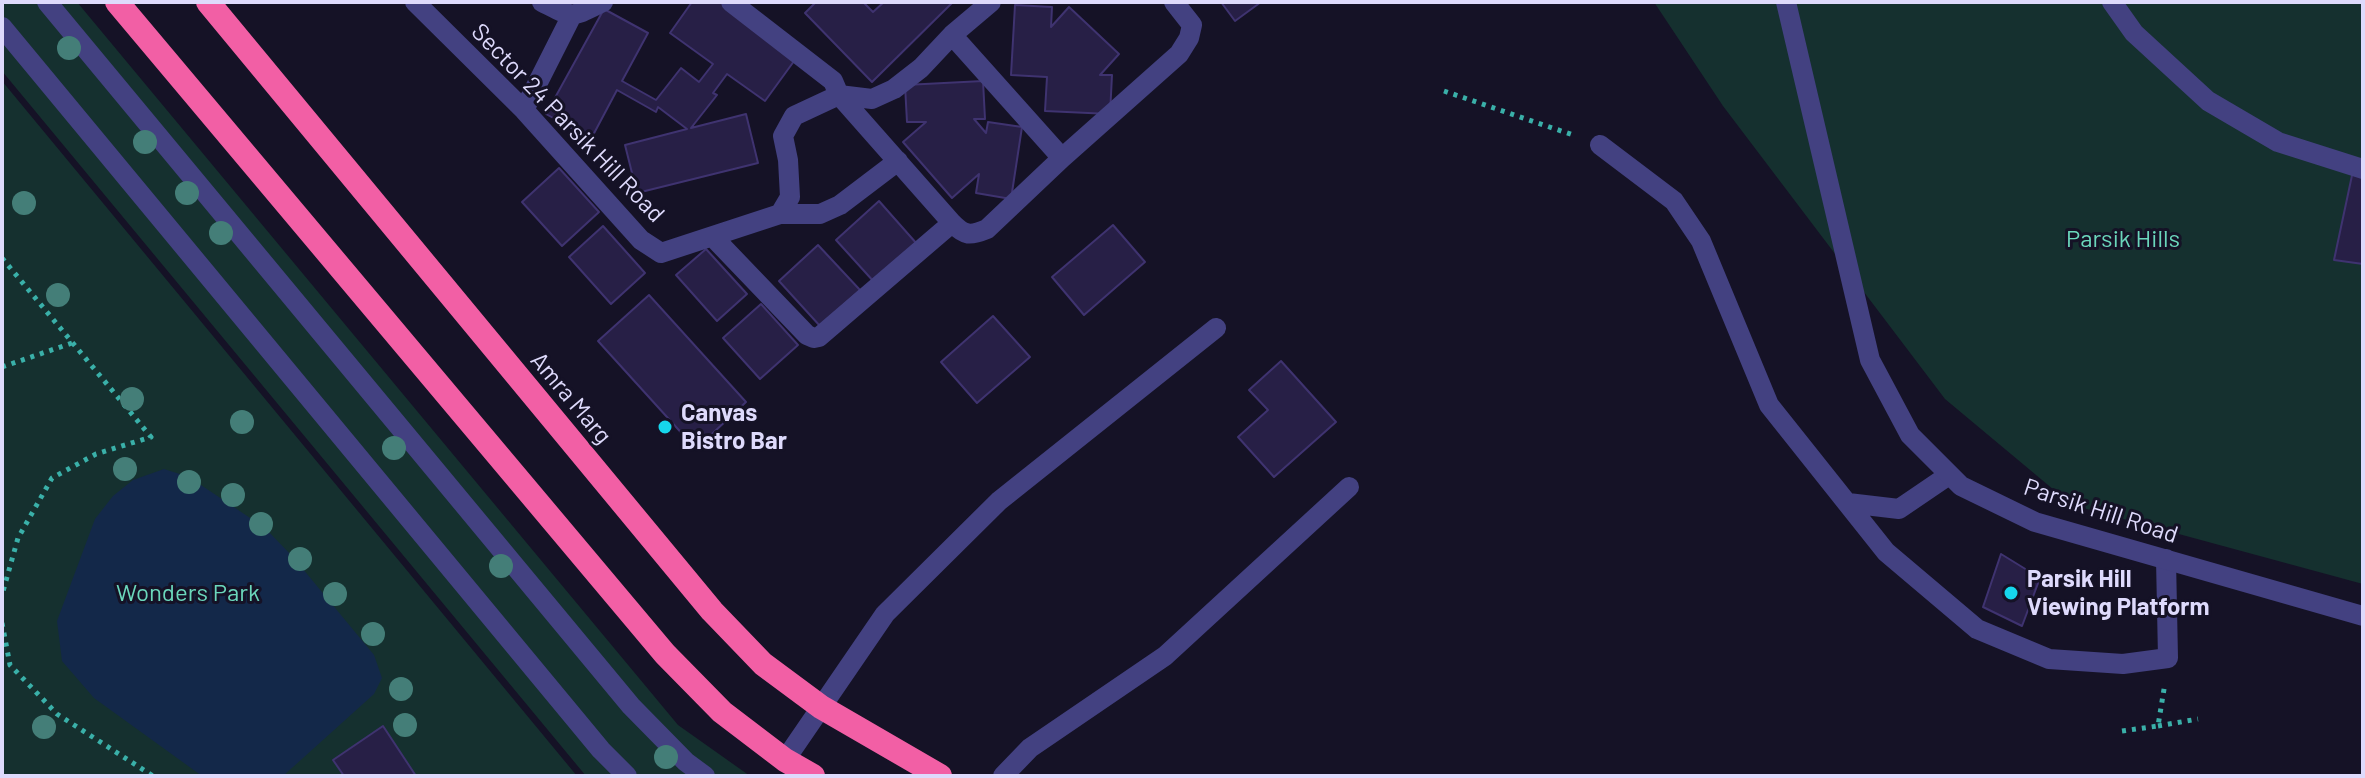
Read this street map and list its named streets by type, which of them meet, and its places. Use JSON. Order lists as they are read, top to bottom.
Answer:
{
  "streets": {
    "highway": ["Amra Marg"],
    "street": ["Sector 24 Parsik Hill Road", "Parsik Hill Road"]
  },
  "parks": ["Parsik Hills", "Wonders Park"],
  "places": ["Canvas Bistro Bar", "Parsik Hill Viewing Platform"]
}
